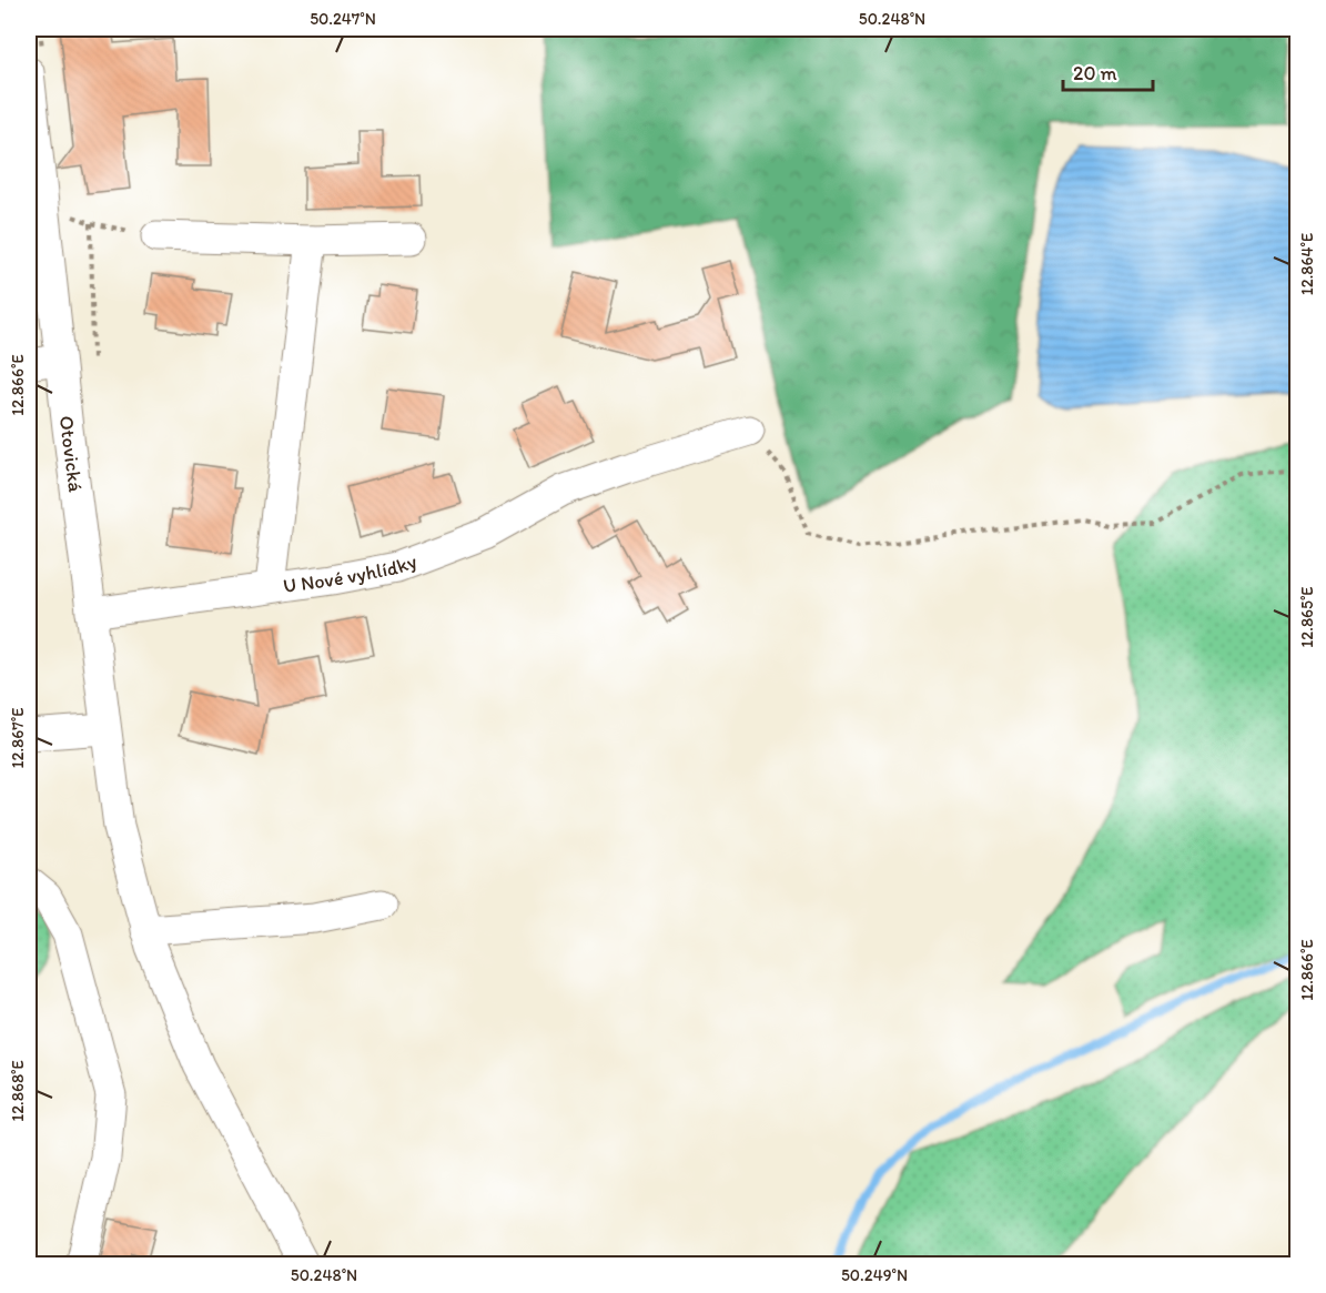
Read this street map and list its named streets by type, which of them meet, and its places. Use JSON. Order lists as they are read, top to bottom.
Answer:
{
  "streets": {
    "street": ["Otovická", "U Nové vyhlídky"]
  },
  "scale_bar": "20 m",
  "coordinates": [
    "50.247°N",
    "50.248°N",
    "12.864°E",
    "12.866°E",
    "12.865°E",
    "12.867°E",
    "12.868°E",
    "50.249°N"
  ]
}
